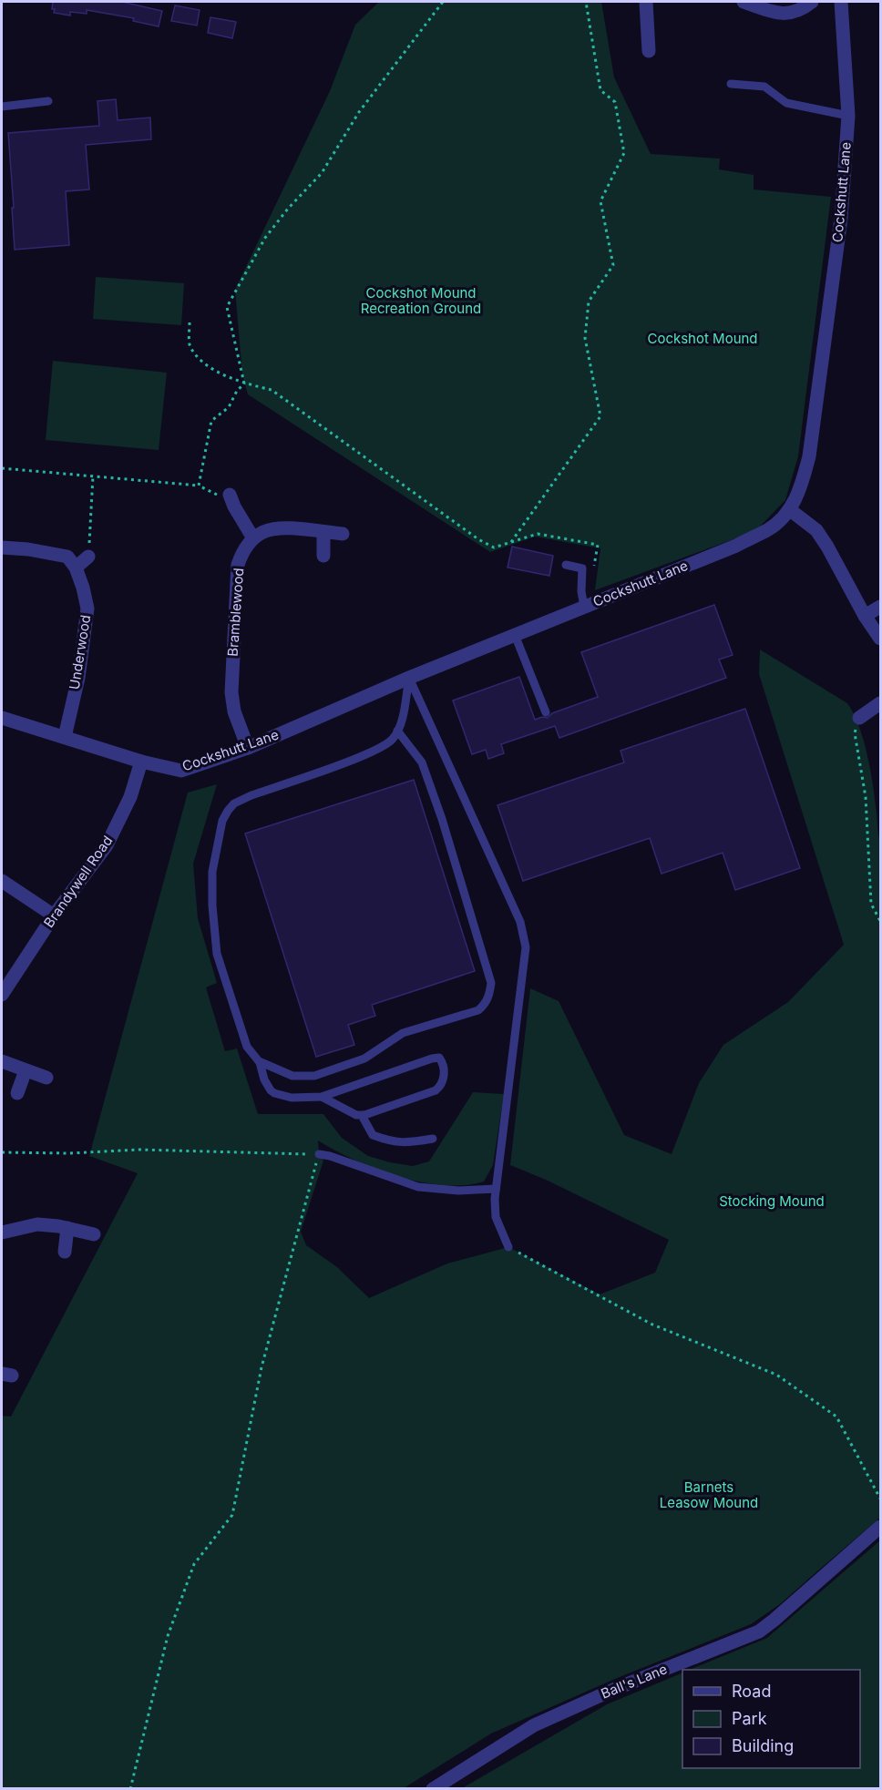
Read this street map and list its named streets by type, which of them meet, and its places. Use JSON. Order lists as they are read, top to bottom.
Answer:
{
  "streets": {
    "street": [
      "Cockshutt Lane",
      "Bramblewood",
      "Underwood",
      "Brandywell Road",
      "Ball's Lane"
    ]
  },
  "crossings": [
    ["Cockshutt Lane", "Bramblewood"],
    ["Cockshutt Lane", "Underwood"],
    ["Cockshutt Lane", "Brandywell Road"]
  ],
  "parks": [
    "Cockshot Mound Recreation Ground",
    "Cockshot Mound",
    "Stocking Mound",
    "Barnets Leasow Mound"
  ],
  "legend": ["Road", "Park", "Building"]
}
